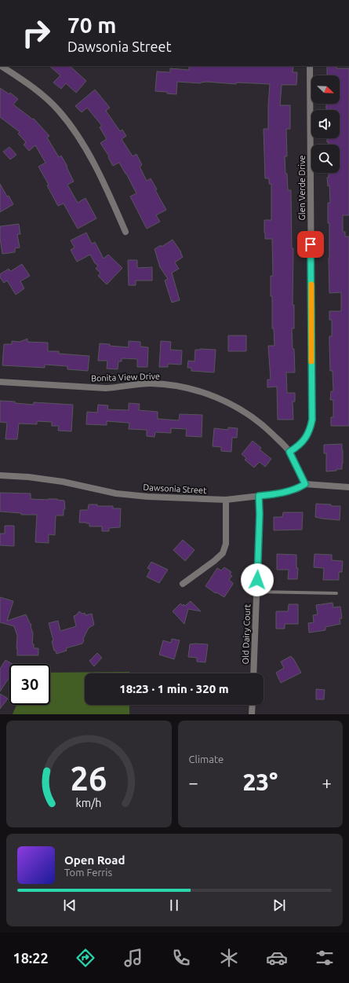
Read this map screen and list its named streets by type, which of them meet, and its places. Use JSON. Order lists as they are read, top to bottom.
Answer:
{
  "streets": {
    "street": [
      "Glen Verde Drive",
      "Bonita View Drive",
      "Dawsonia Street",
      "Old Dairy Court"
    ]
  },
  "crossings": [
    ["Glen Verde Drive", "Bonita View Drive"],
    ["Bonita View Drive", "Dawsonia Street"],
    ["Dawsonia Street", "Old Dairy Court"]
  ],
  "north": "bottom right",
  "page": {
    "turn": ["70 m", "Dawsonia Street"],
    "limit": "30",
    "trip": "18:23 · 1 min · 320 m",
    "tile": "Climate",
    "heat": ["−", "23°", "+"],
    "song": ["Open Road", "Tom Ferris"],
    "tabs": "18:22",
    "gauge": ["26", "km/h"]
  }
}
